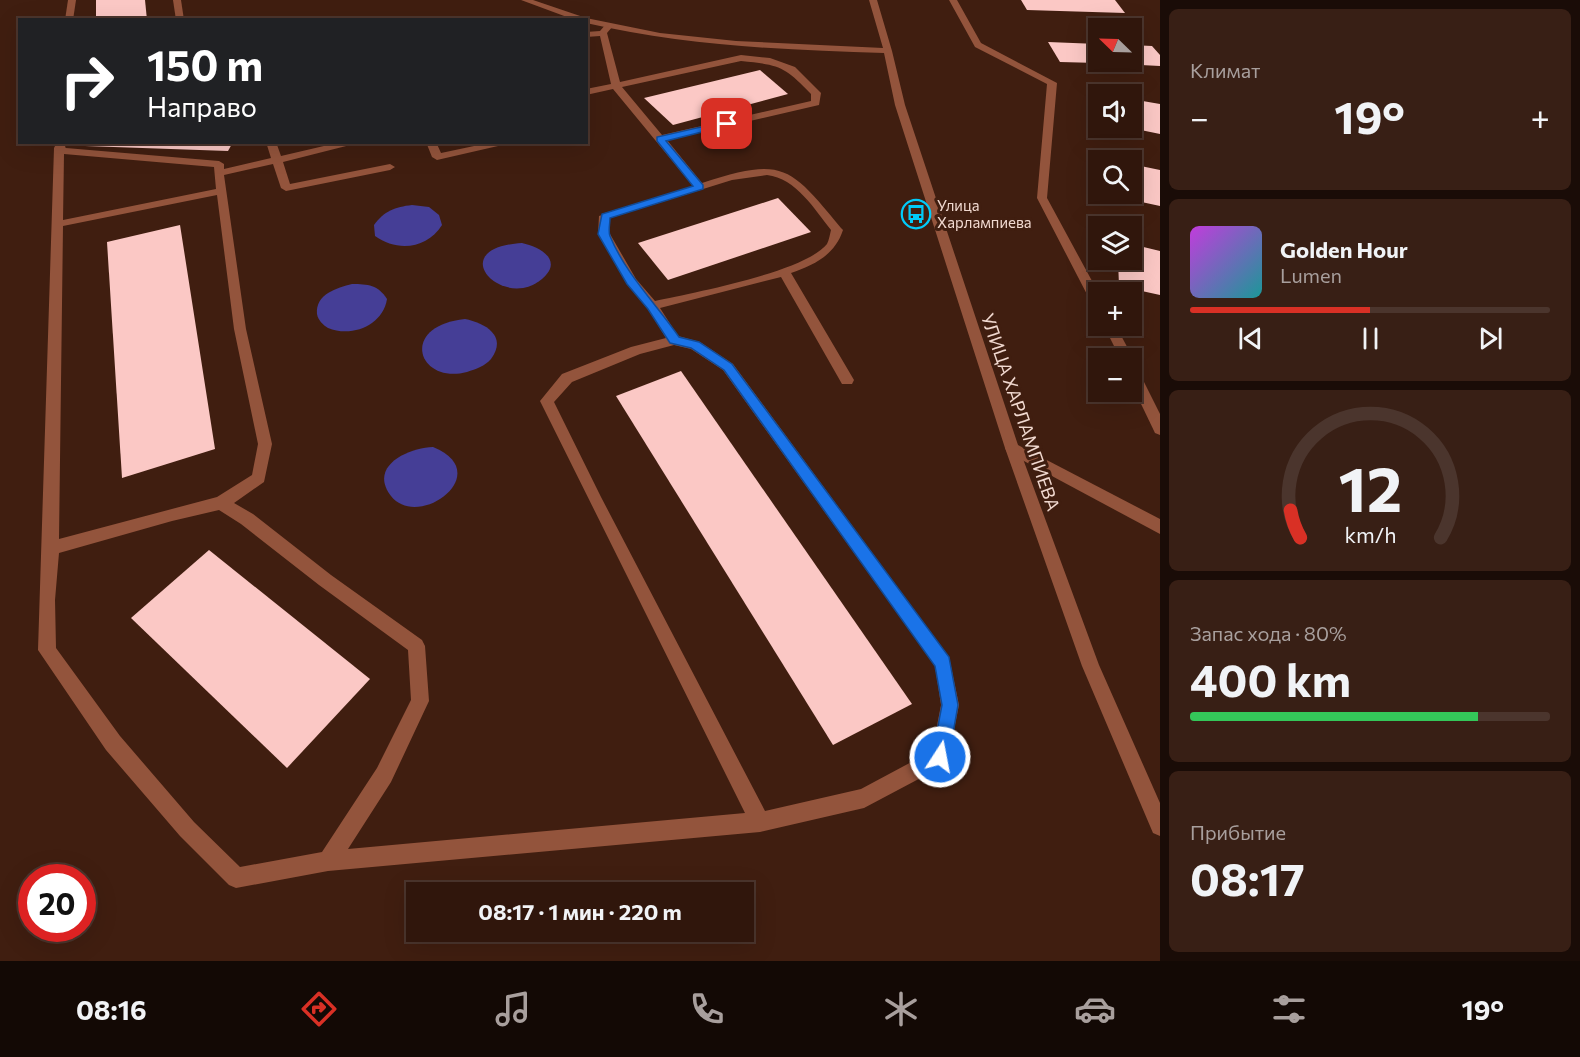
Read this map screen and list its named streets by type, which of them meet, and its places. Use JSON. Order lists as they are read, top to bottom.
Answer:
{
  "streets": {
    "street": ["УЛИЦА ХАРЛАМПИЕВА"]
  },
  "places": {
    "bus stop": ["Улица Харлампиева"]
  },
  "north": "top left",
  "page": {
    "tile": [
      "Климат",
      ["Запас хода · 80%", "400 km"],
      ["Прибытие", "08:17"]
    ],
    "map_buttons": ["+", "−"],
    "turn": ["150 m", "Направо"],
    "heat": ["−", "19°", "+"],
    "song": ["Golden Hour", "Lumen"],
    "limit": "20",
    "trip": "08:17 · 1 мин · 220 m",
    "tabs": ["08:16", "19°"],
    "gauge": ["12", "km/h"]
  }
}
